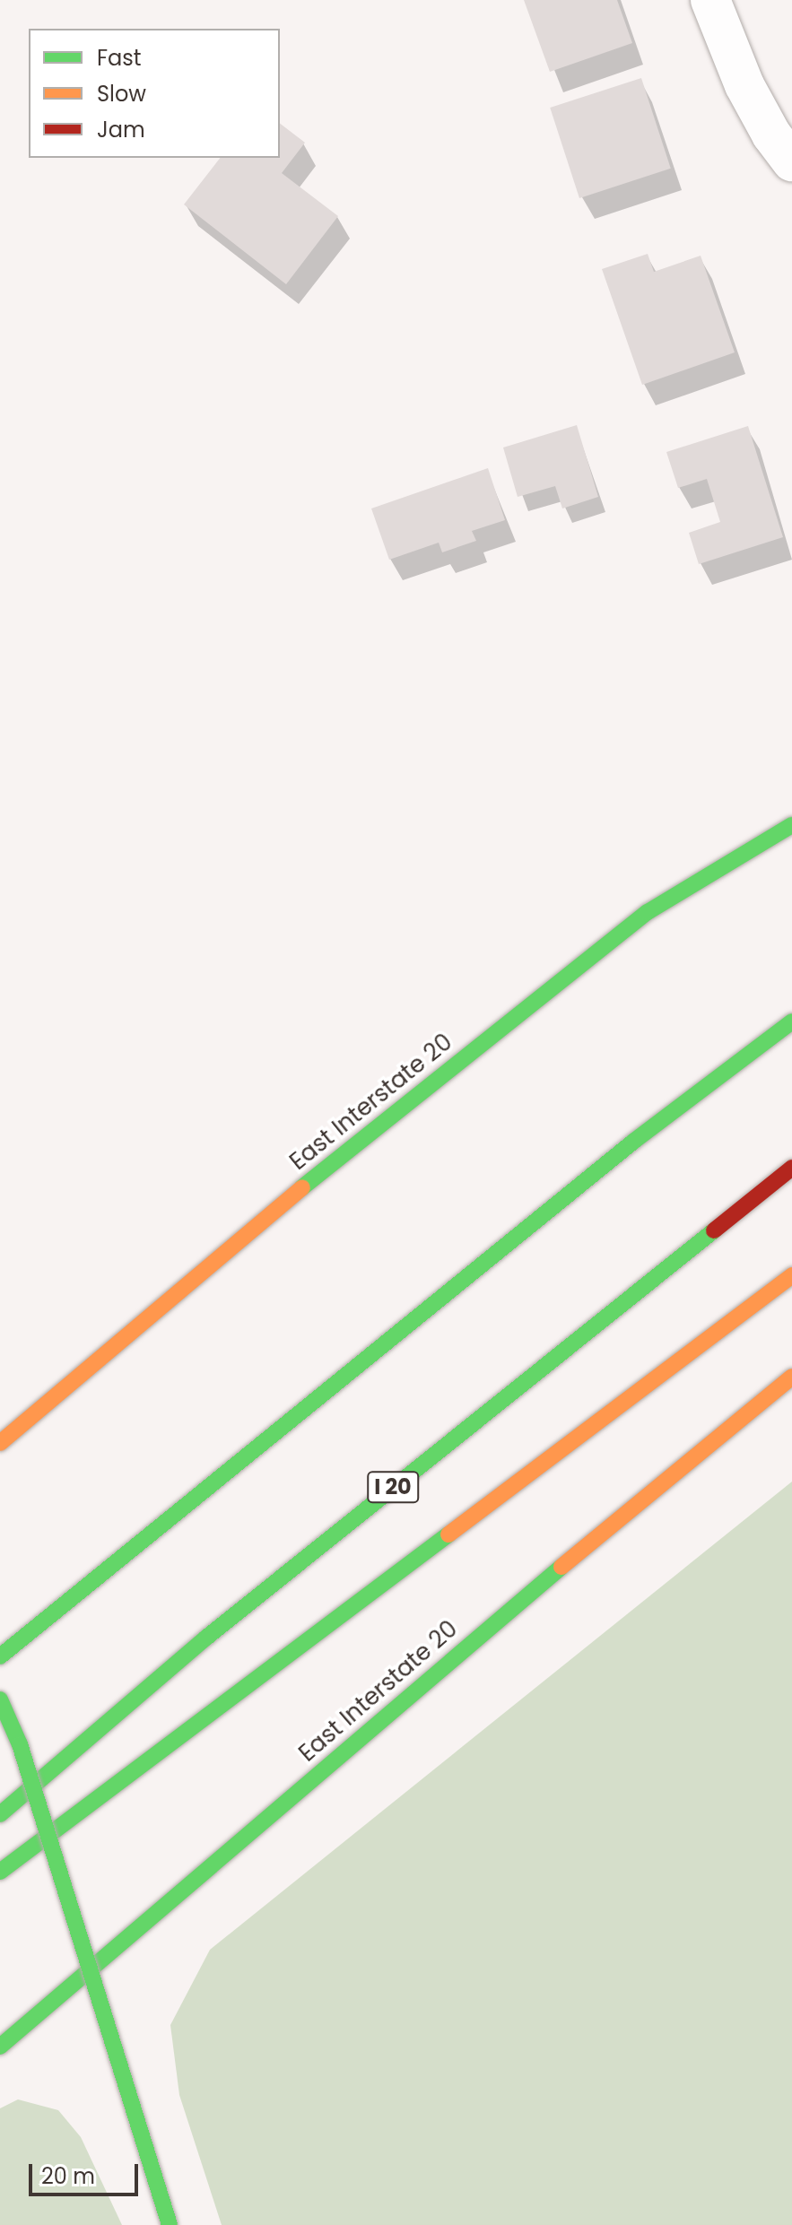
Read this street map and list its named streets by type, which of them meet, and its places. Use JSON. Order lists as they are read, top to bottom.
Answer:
{
  "streets": {
    "main road": ["East Interstate 20", "I 20"]
  },
  "legend": ["Fast", "Slow", "Jam"],
  "scale_bar": "20 m"
}
